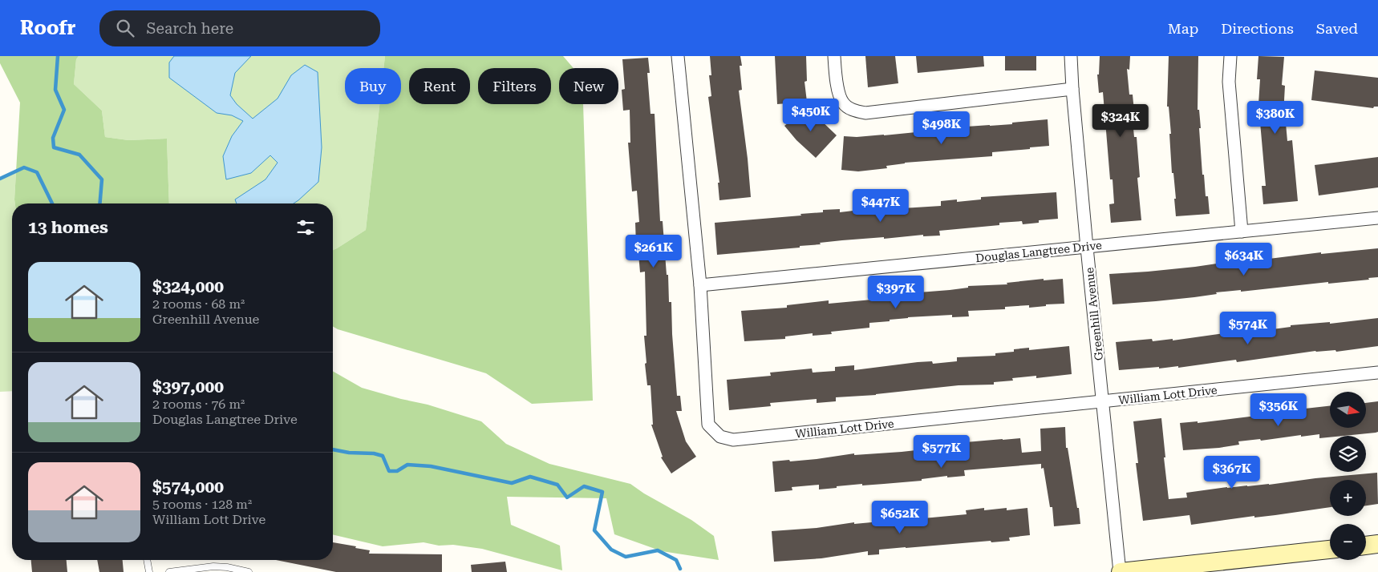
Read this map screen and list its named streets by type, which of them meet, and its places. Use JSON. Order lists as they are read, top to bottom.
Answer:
{
  "streets": {
    "street": ["Douglas Langtree Drive", "Greenhill Avenue", "William Lott Drive"]
  },
  "crossings": [
    ["Douglas Langtree Drive", "Greenhill Avenue"],
    ["Douglas Langtree Drive", "William Lott Drive"],
    ["Greenhill Avenue", "William Lott Drive"]
  ],
  "north": "right",
  "page": {
    "header": "Roofr",
    "search": "Search here",
    "nav": ["Map", "Directions", "Saved"],
    "chip": [
      "Buy",
      "Rent",
      "Filters",
      "New"
    ],
    "price": [
      "$450K",
      "$380K",
      "$324K",
      "$498K",
      "$447K",
      "$261K",
      "$634K",
      "$397K",
      "$574K",
      "$356K",
      "$577K",
      "$367K",
      "$652K"
    ],
    "heading": "13 homes",
    "list": [
      {
        "name": "$324,000",
        "note": "2 rooms · 68 m² · Greenhill Avenue"
      },
      {
        "name": "$397,000",
        "note": "2 rooms · 76 m² · Douglas Langtree Drive"
      },
      {
        "name": "$574,000",
        "note": "5 rooms · 128 m² · William Lott Drive"
      }
    ],
    "map_buttons": ["+", "−"]
  }
}
